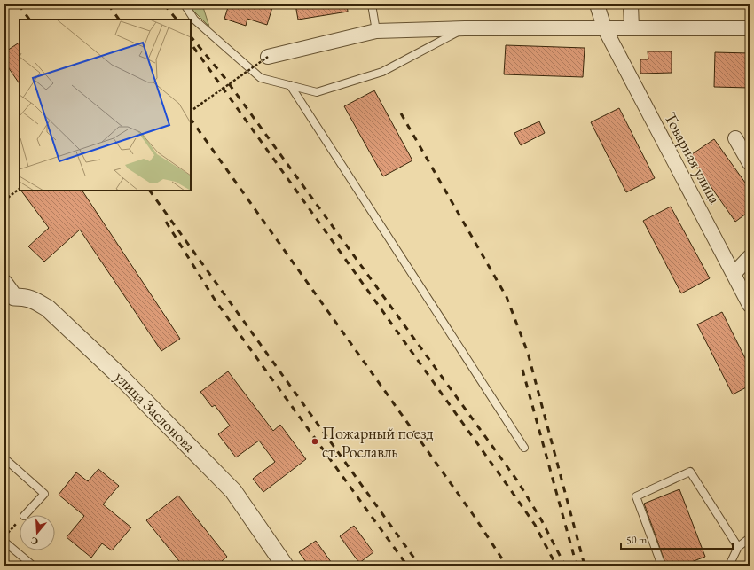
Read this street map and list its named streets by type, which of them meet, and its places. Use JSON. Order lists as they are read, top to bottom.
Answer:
{
  "streets": {
    "street": ["Товарная улица", "улица Заслонова"]
  },
  "places": ["Пожарный поезд ст. Рославль"],
  "scale_bar": "50 m",
  "north": "bottom"
}
